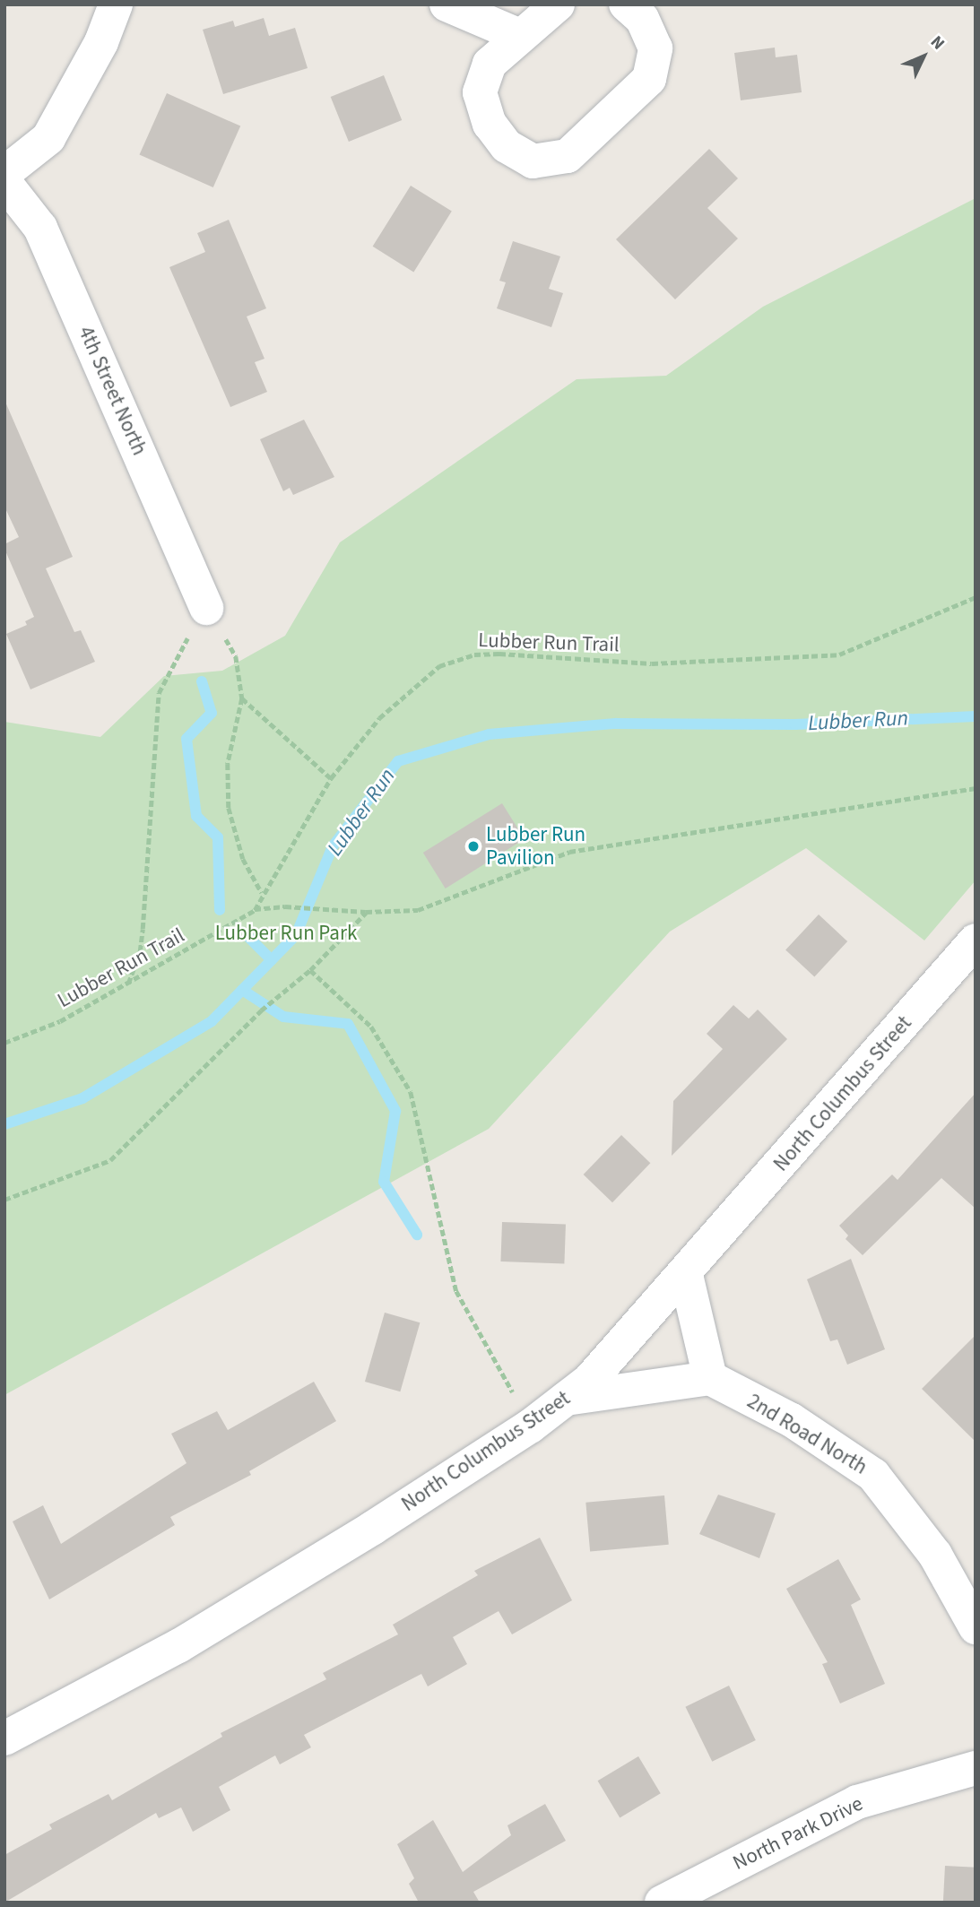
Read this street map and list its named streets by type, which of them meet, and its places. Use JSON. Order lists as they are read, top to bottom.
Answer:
{
  "streets": {
    "street": [
      "4th Street North",
      "North Columbus Street",
      "2nd Road North",
      "North Park Drive"
    ],
    "path": ["Lubber Run Trail"]
  },
  "water": ["Lubber Run"],
  "parks": ["Lubber Run Park"],
  "places": ["Lubber Run Pavilion"],
  "north": "top right"
}
